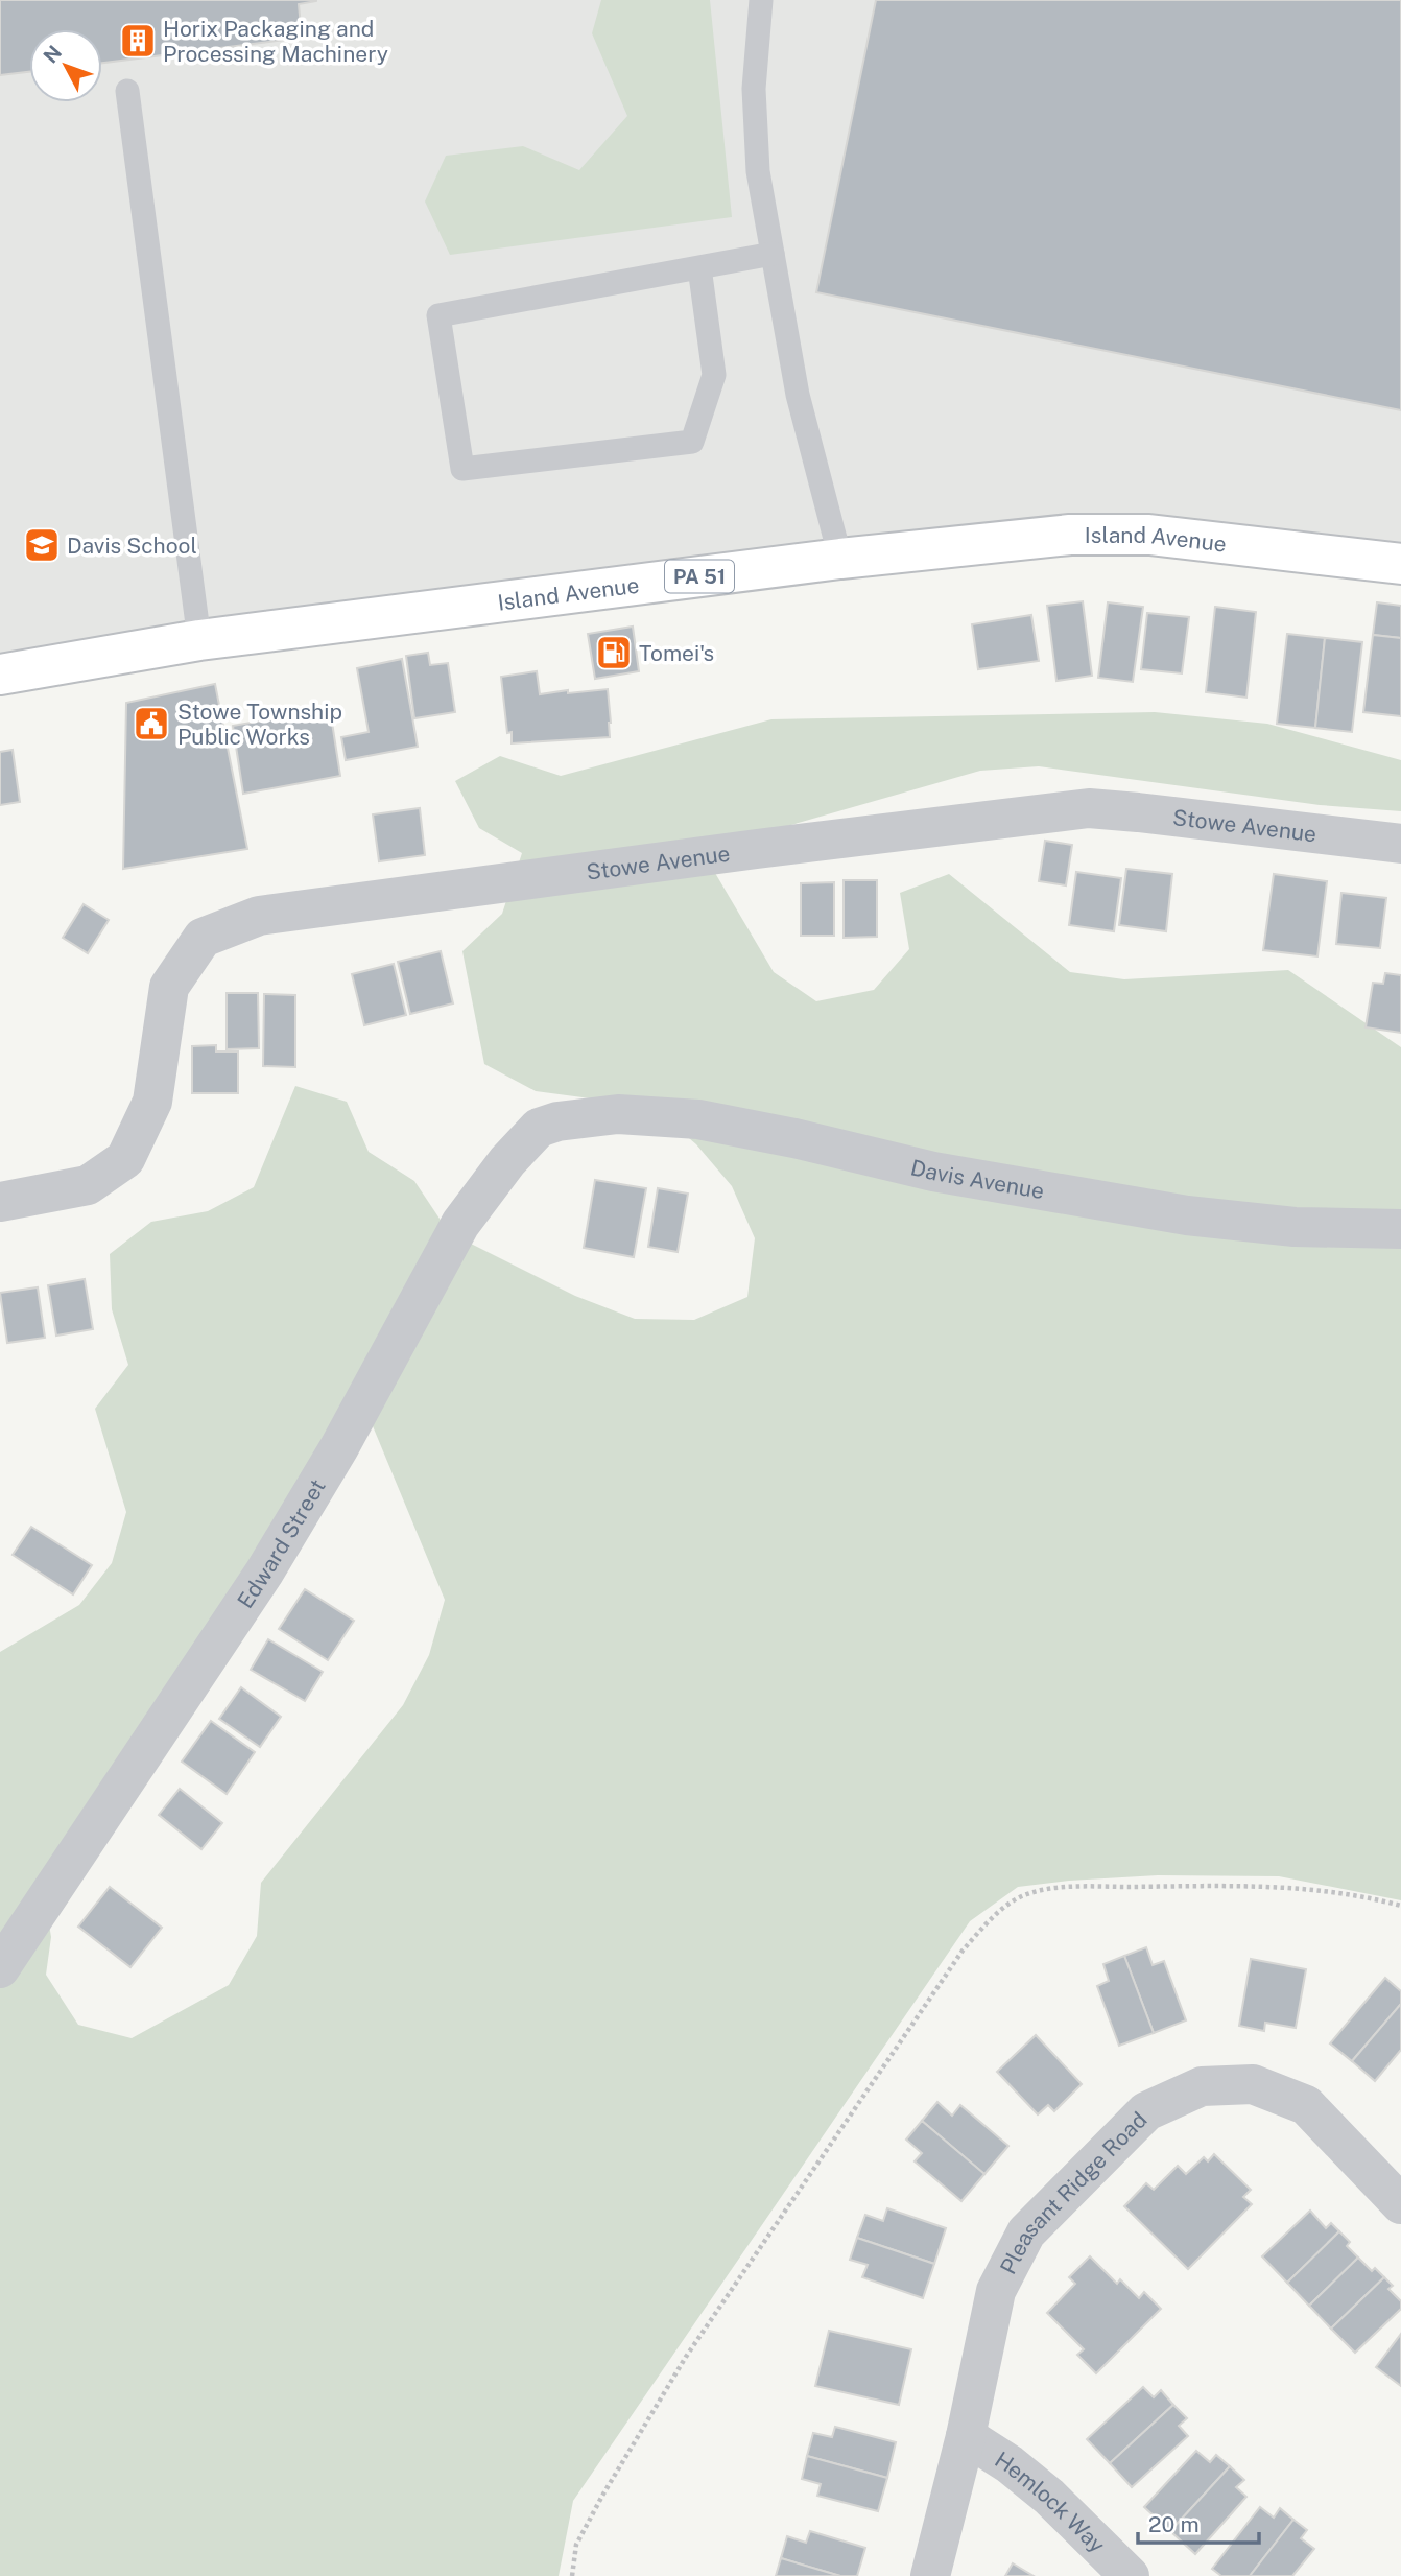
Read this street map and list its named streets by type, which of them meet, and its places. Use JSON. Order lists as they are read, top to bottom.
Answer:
{
  "streets": {
    "main road": ["Island Avenue", "PA 51"],
    "street": [
      "Stowe Avenue",
      "Davis Avenue",
      "Edward Street",
      "Pleasant Ridge Road",
      "Hemlock Way"
    ]
  },
  "crossings": [
    ["Davis Avenue", "Edward Street"],
    ["Pleasant Ridge Road", "Hemlock Way"]
  ],
  "places": {
    "building": ["Horix Packaging and Processing Machinery"],
    "school or university": ["Davis School"],
    "fuel station": ["Tomei's"],
    "public building": ["Stowe Township Public Works"]
  },
  "scale_bar": "20 m",
  "north": "top left"
}
